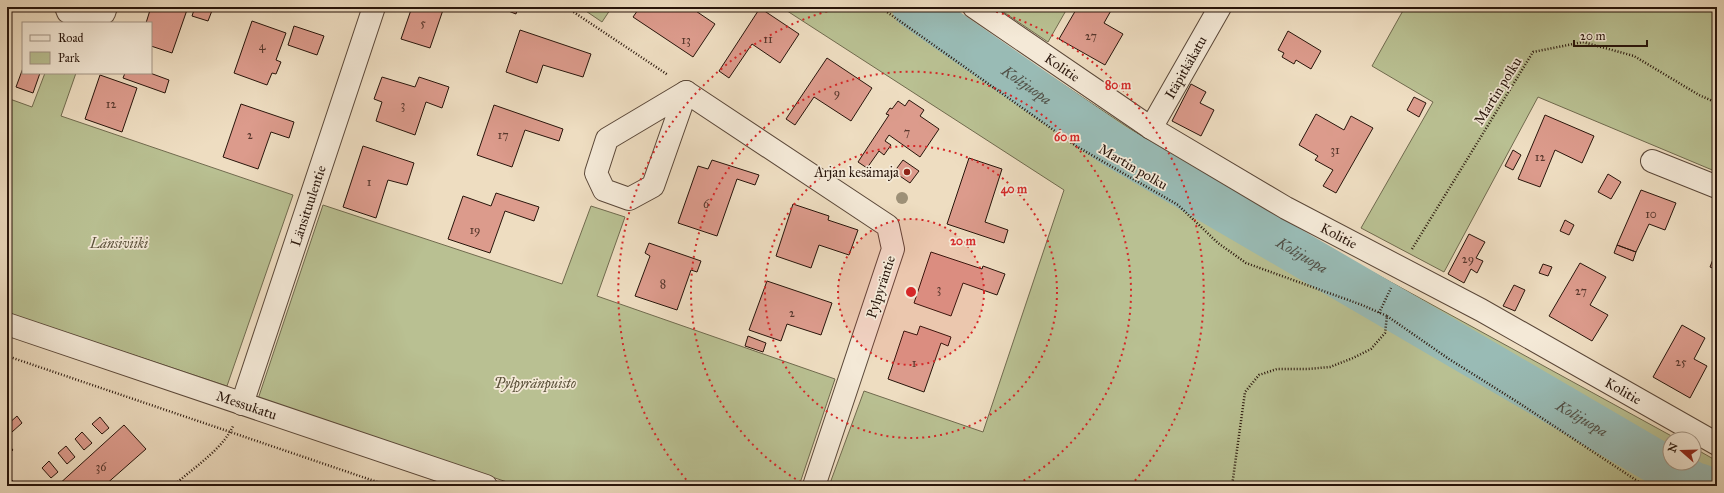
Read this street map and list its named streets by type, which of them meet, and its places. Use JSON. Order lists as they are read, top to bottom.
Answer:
{
  "streets": {
    "street": [
      "Itäpitkäkatu",
      "Kolitie",
      "Länsituulentie",
      "Pylpyräntie",
      "Messukatu"
    ],
    "path": ["Martin polku"]
  },
  "crossings": [
    ["Itäpitkäkatu", "Kolitie"],
    ["Kolitie", "Martin polku"],
    ["Länsituulentie", "Messukatu"]
  ],
  "water": ["Kolijuopa"],
  "parks": ["Länsiviiki", "Pylpyränpuisto"],
  "places": ["Arjan kesämaja"],
  "house_numbers": [
    "5",
    "27",
    "11",
    "13",
    "4",
    "9",
    "12",
    "3",
    "7",
    "2",
    "17",
    "31",
    "12",
    "1",
    "6",
    "10",
    "19",
    "29",
    "8",
    "3",
    "27",
    "2",
    "25",
    "1",
    "36"
  ],
  "legend": ["Road", "Park"],
  "scale_bar": "20 m",
  "north": "left",
  "rings": [
    "80 m",
    "60 m",
    "40 m",
    "20 m"
  ]
}
